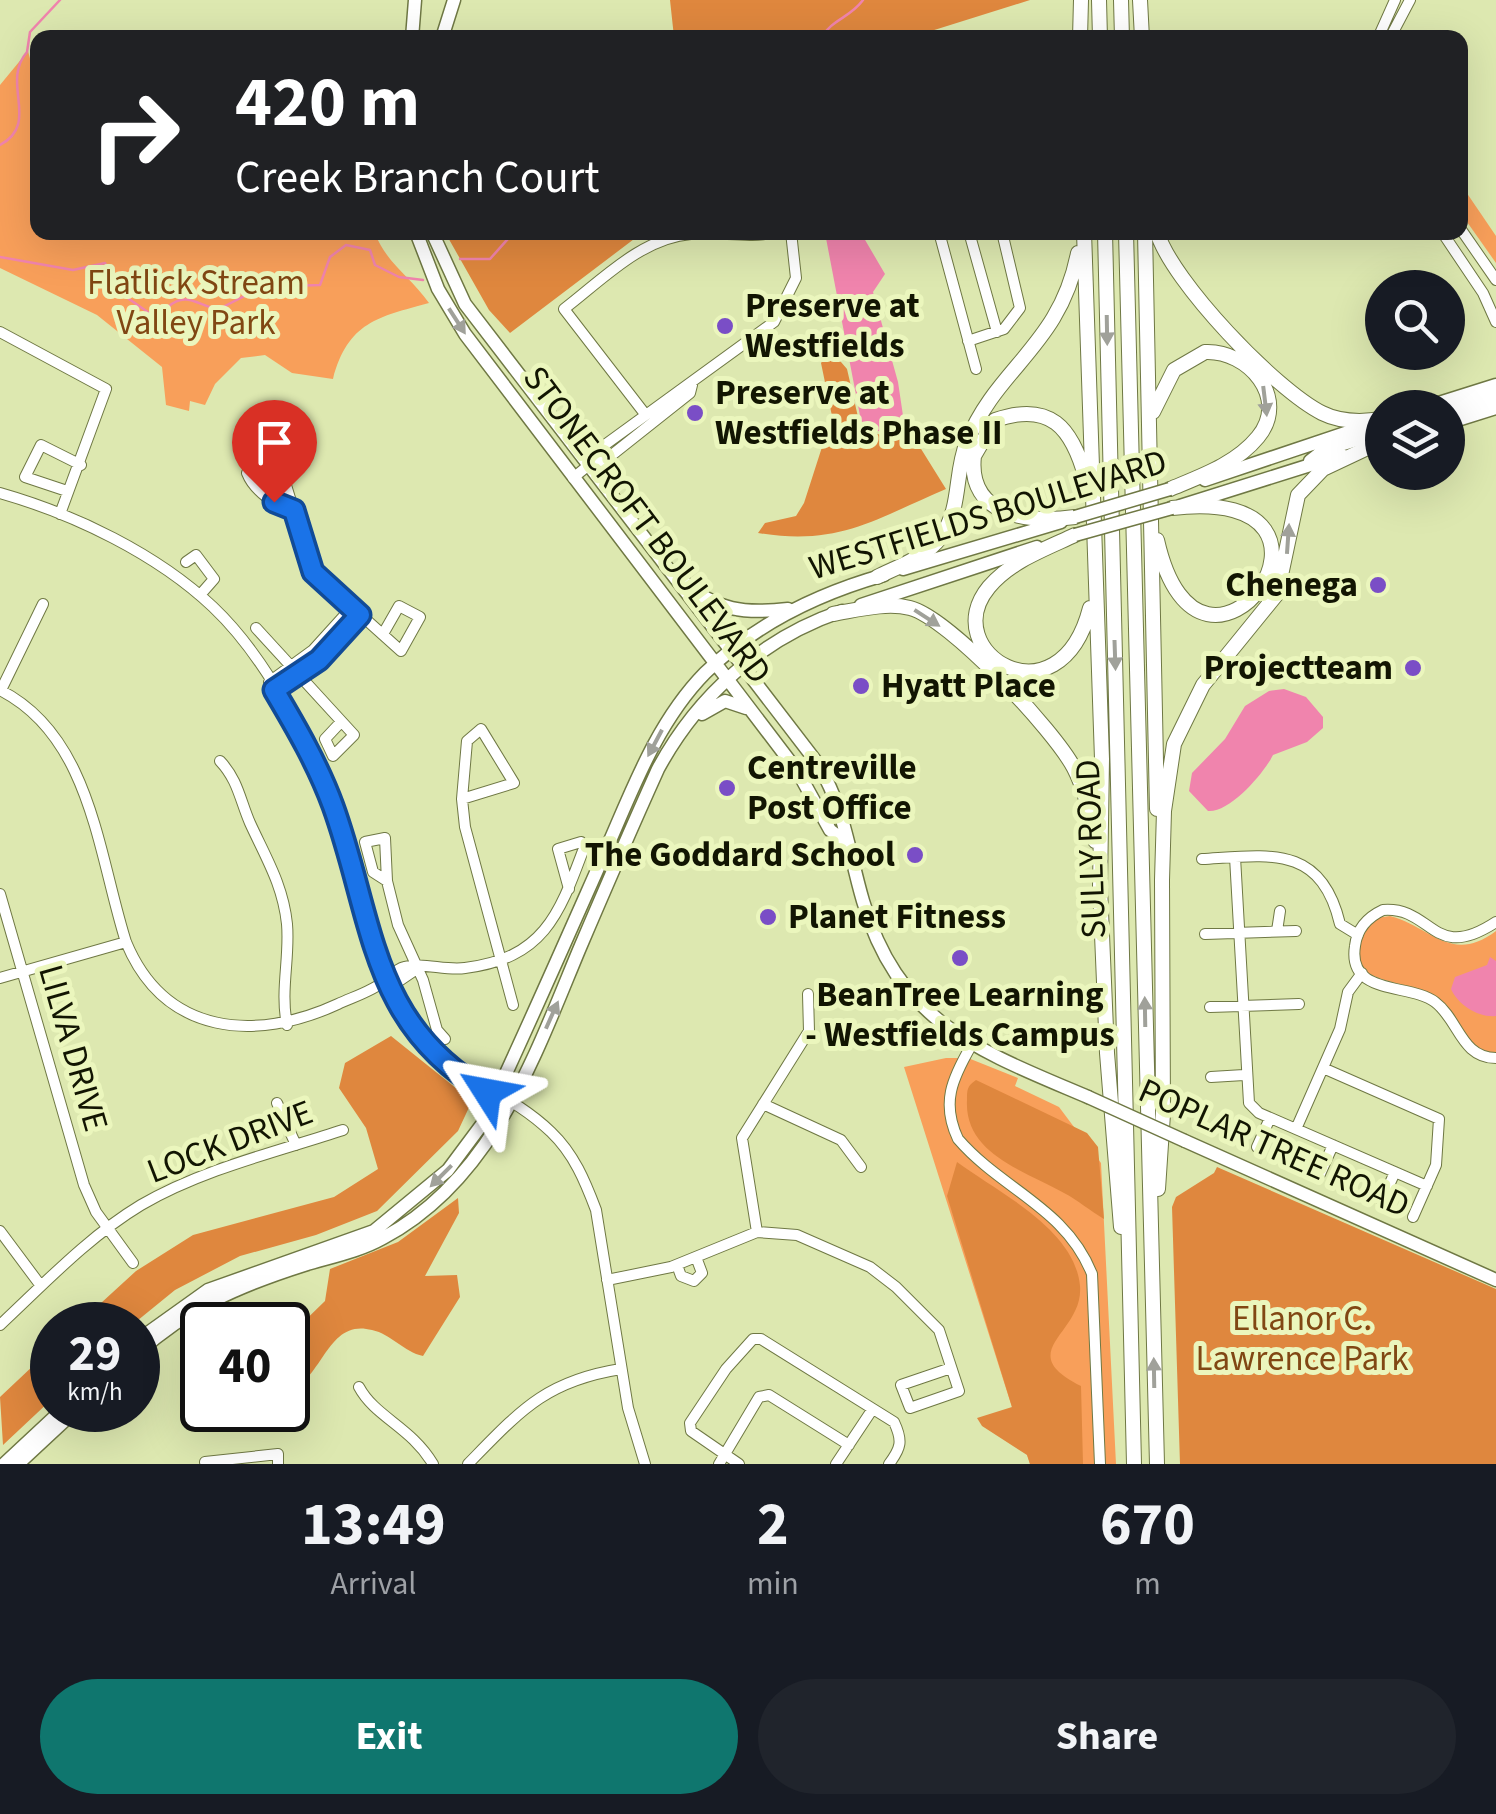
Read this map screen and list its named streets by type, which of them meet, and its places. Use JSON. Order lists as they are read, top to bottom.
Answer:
{
  "streets": {
    "highway": ["SULLY ROAD"],
    "main road": ["WESTFIELDS BOULEVARD", "STONECROFT BOULEVARD", "POPLAR TREE ROAD"],
    "street": ["LILVA DRIVE", "LOCK DRIVE"]
  },
  "crossings": [
    ["WESTFIELDS BOULEVARD", "STONECROFT BOULEVARD"],
    ["STONECROFT BOULEVARD", "POPLAR TREE ROAD"],
    ["LILVA DRIVE", "LOCK DRIVE"]
  ],
  "parks": ["Flatlick Stream Valley Park", "Ellanor C. Lawrence Park"],
  "places": [
    "Preserve at Westfields",
    "Preserve at Westfields Phase II",
    "Chenega",
    "Projectteam",
    "Hyatt Place",
    "Centreville Post Office",
    "The Goddard School",
    "Planet Fitness",
    "BeanTree Learning - Westfields Campus"
  ],
  "page": {
    "turn": ["420 m", "Creek Branch Court"],
    "speed": "29 km/h",
    "limit": "40",
    "eta": [
      "13:49",
      "Arrival",
      "2",
      "min",
      "670",
      "m"
    ],
    "buttons": ["Exit", "Share"]
  }
}
